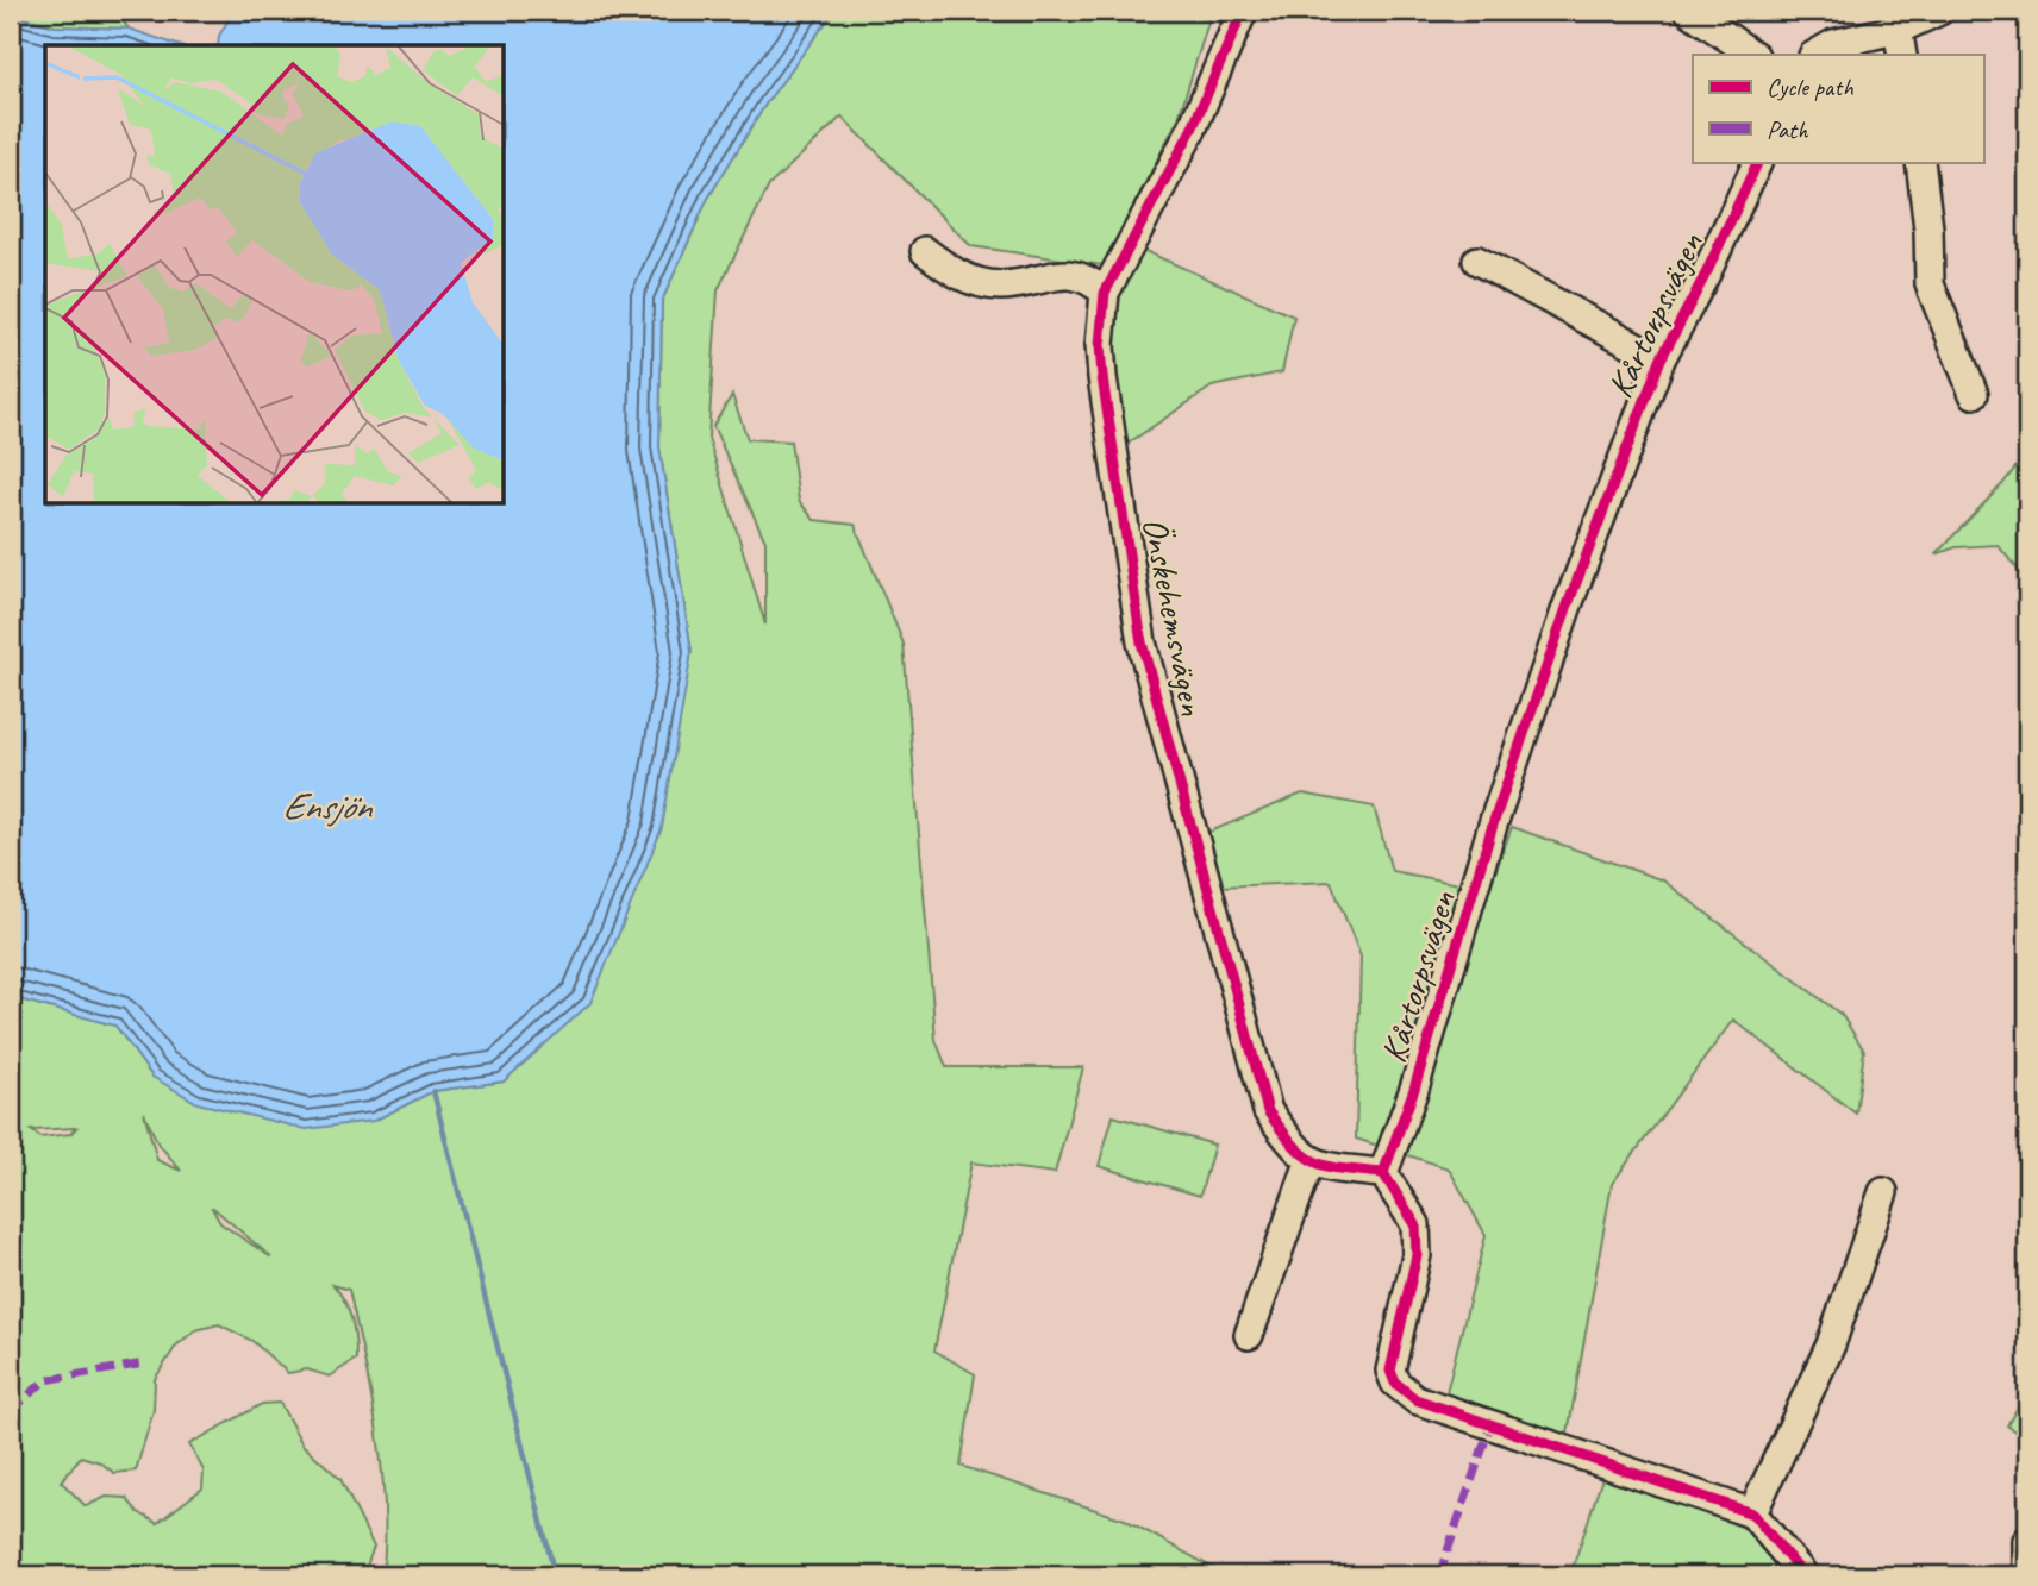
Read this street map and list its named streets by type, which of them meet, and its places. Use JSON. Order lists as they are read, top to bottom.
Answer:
{
  "streets": {
    "street": ["Kårtorpsvägen", "Önskehemsvägen"]
  },
  "water": ["Ensjön"],
  "legend": ["Cycle path", "Path"]
}
